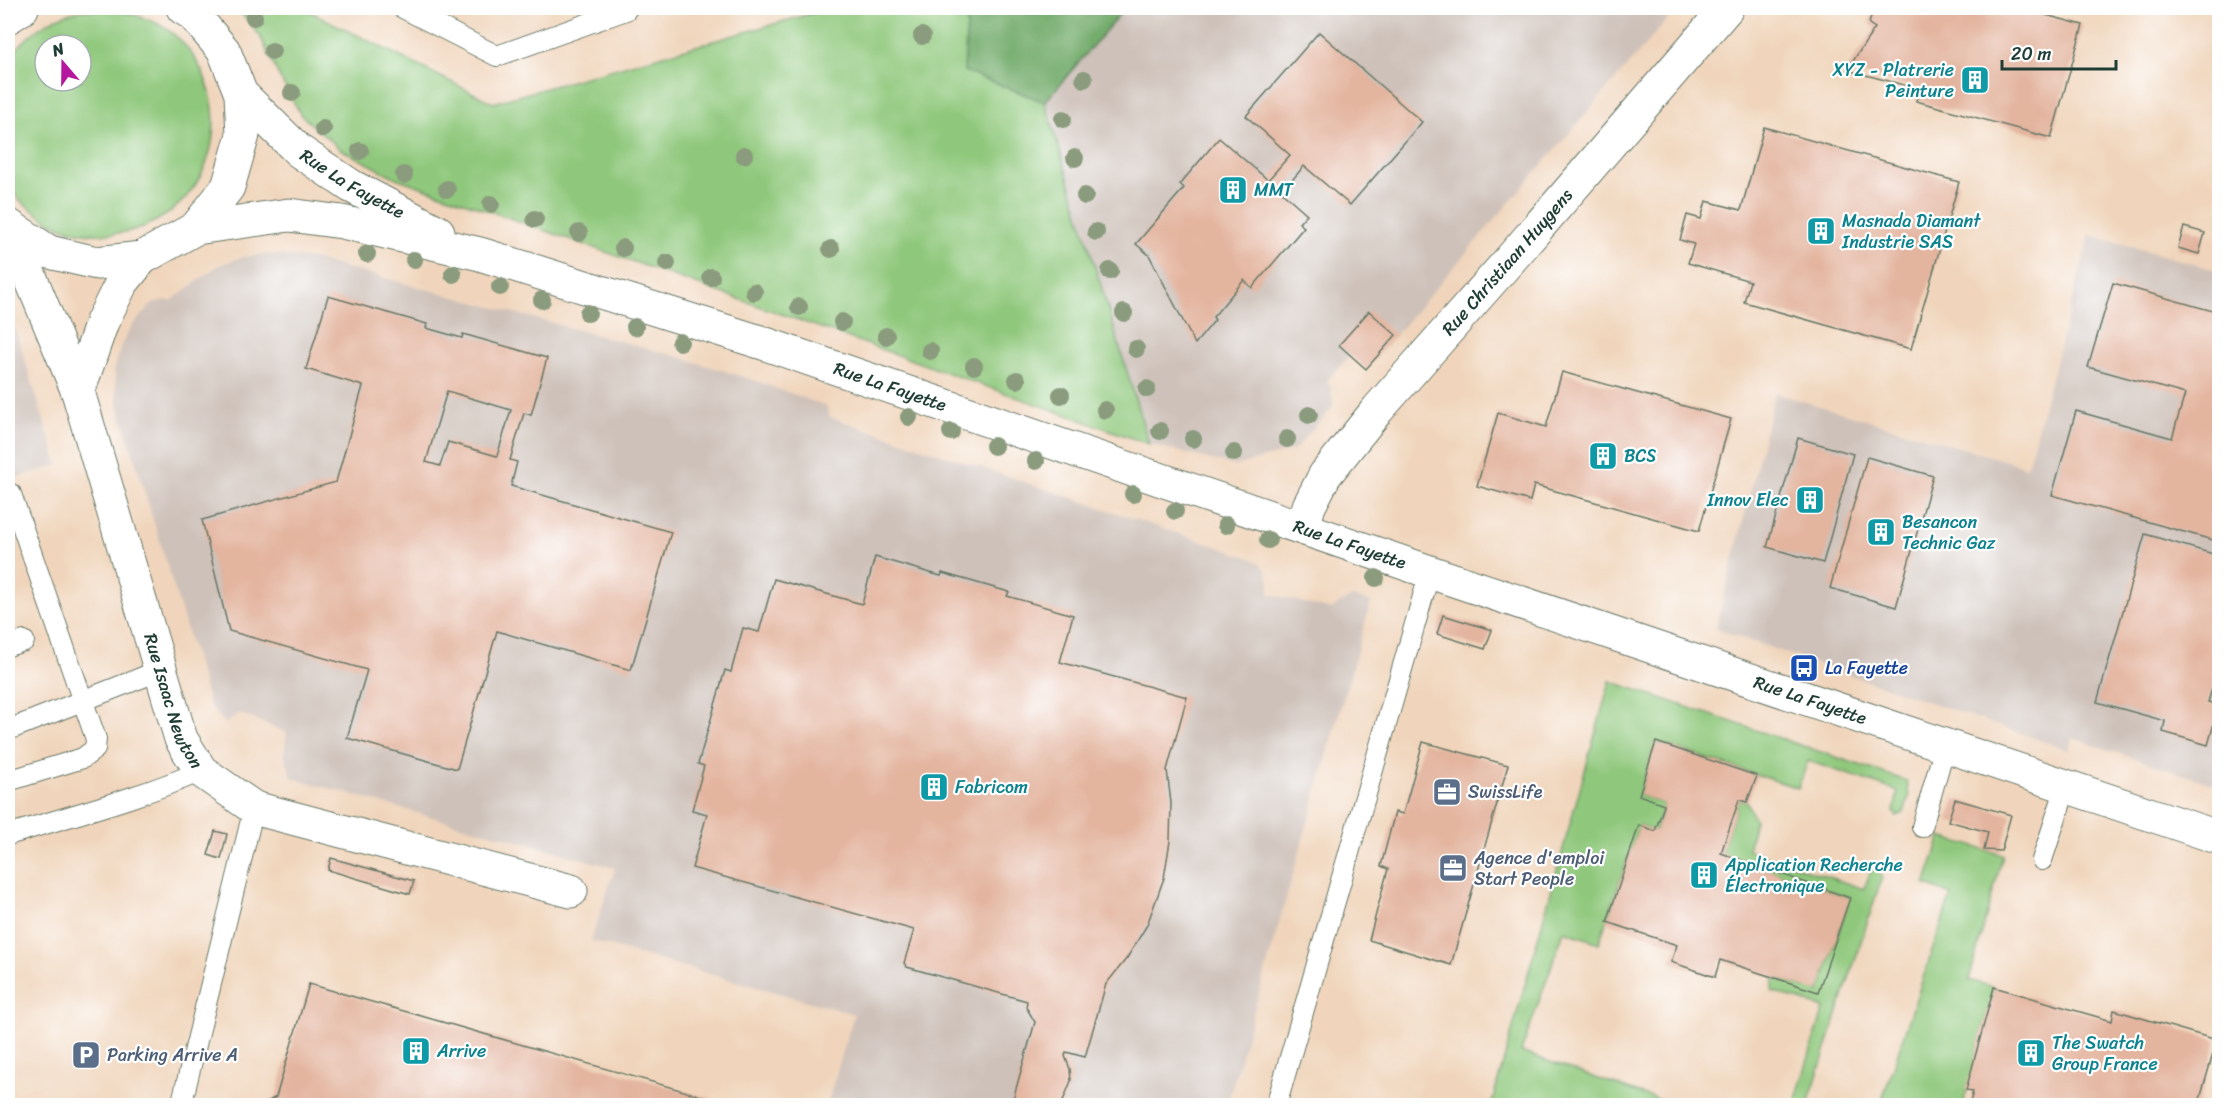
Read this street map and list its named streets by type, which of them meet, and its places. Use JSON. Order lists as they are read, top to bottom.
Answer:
{
  "streets": {
    "street": ["Rue La Fayette", "Rue Christiaan Huygens", "Rue Isaac Newton"]
  },
  "crossings": [
    ["Rue La Fayette", "Rue Christiaan Huygens"]
  ],
  "places": {
    "building": [
      "XYZ - Platrerie Peinture",
      "MMT",
      "Masnada Diamant Industrie SAS",
      "BCS",
      "Innov Elec",
      "Besancon Technic Gaz",
      "Fabricom",
      "Application Recherche Électronique",
      "Arrive",
      "The Swatch Group France"
    ],
    "bus stop": ["La Fayette"],
    "office": ["SwissLife", "Agence d'emploi Start People"],
    "parking": ["Parking Arrive A"]
  },
  "scale_bar": "20 m",
  "north": "top"
}
